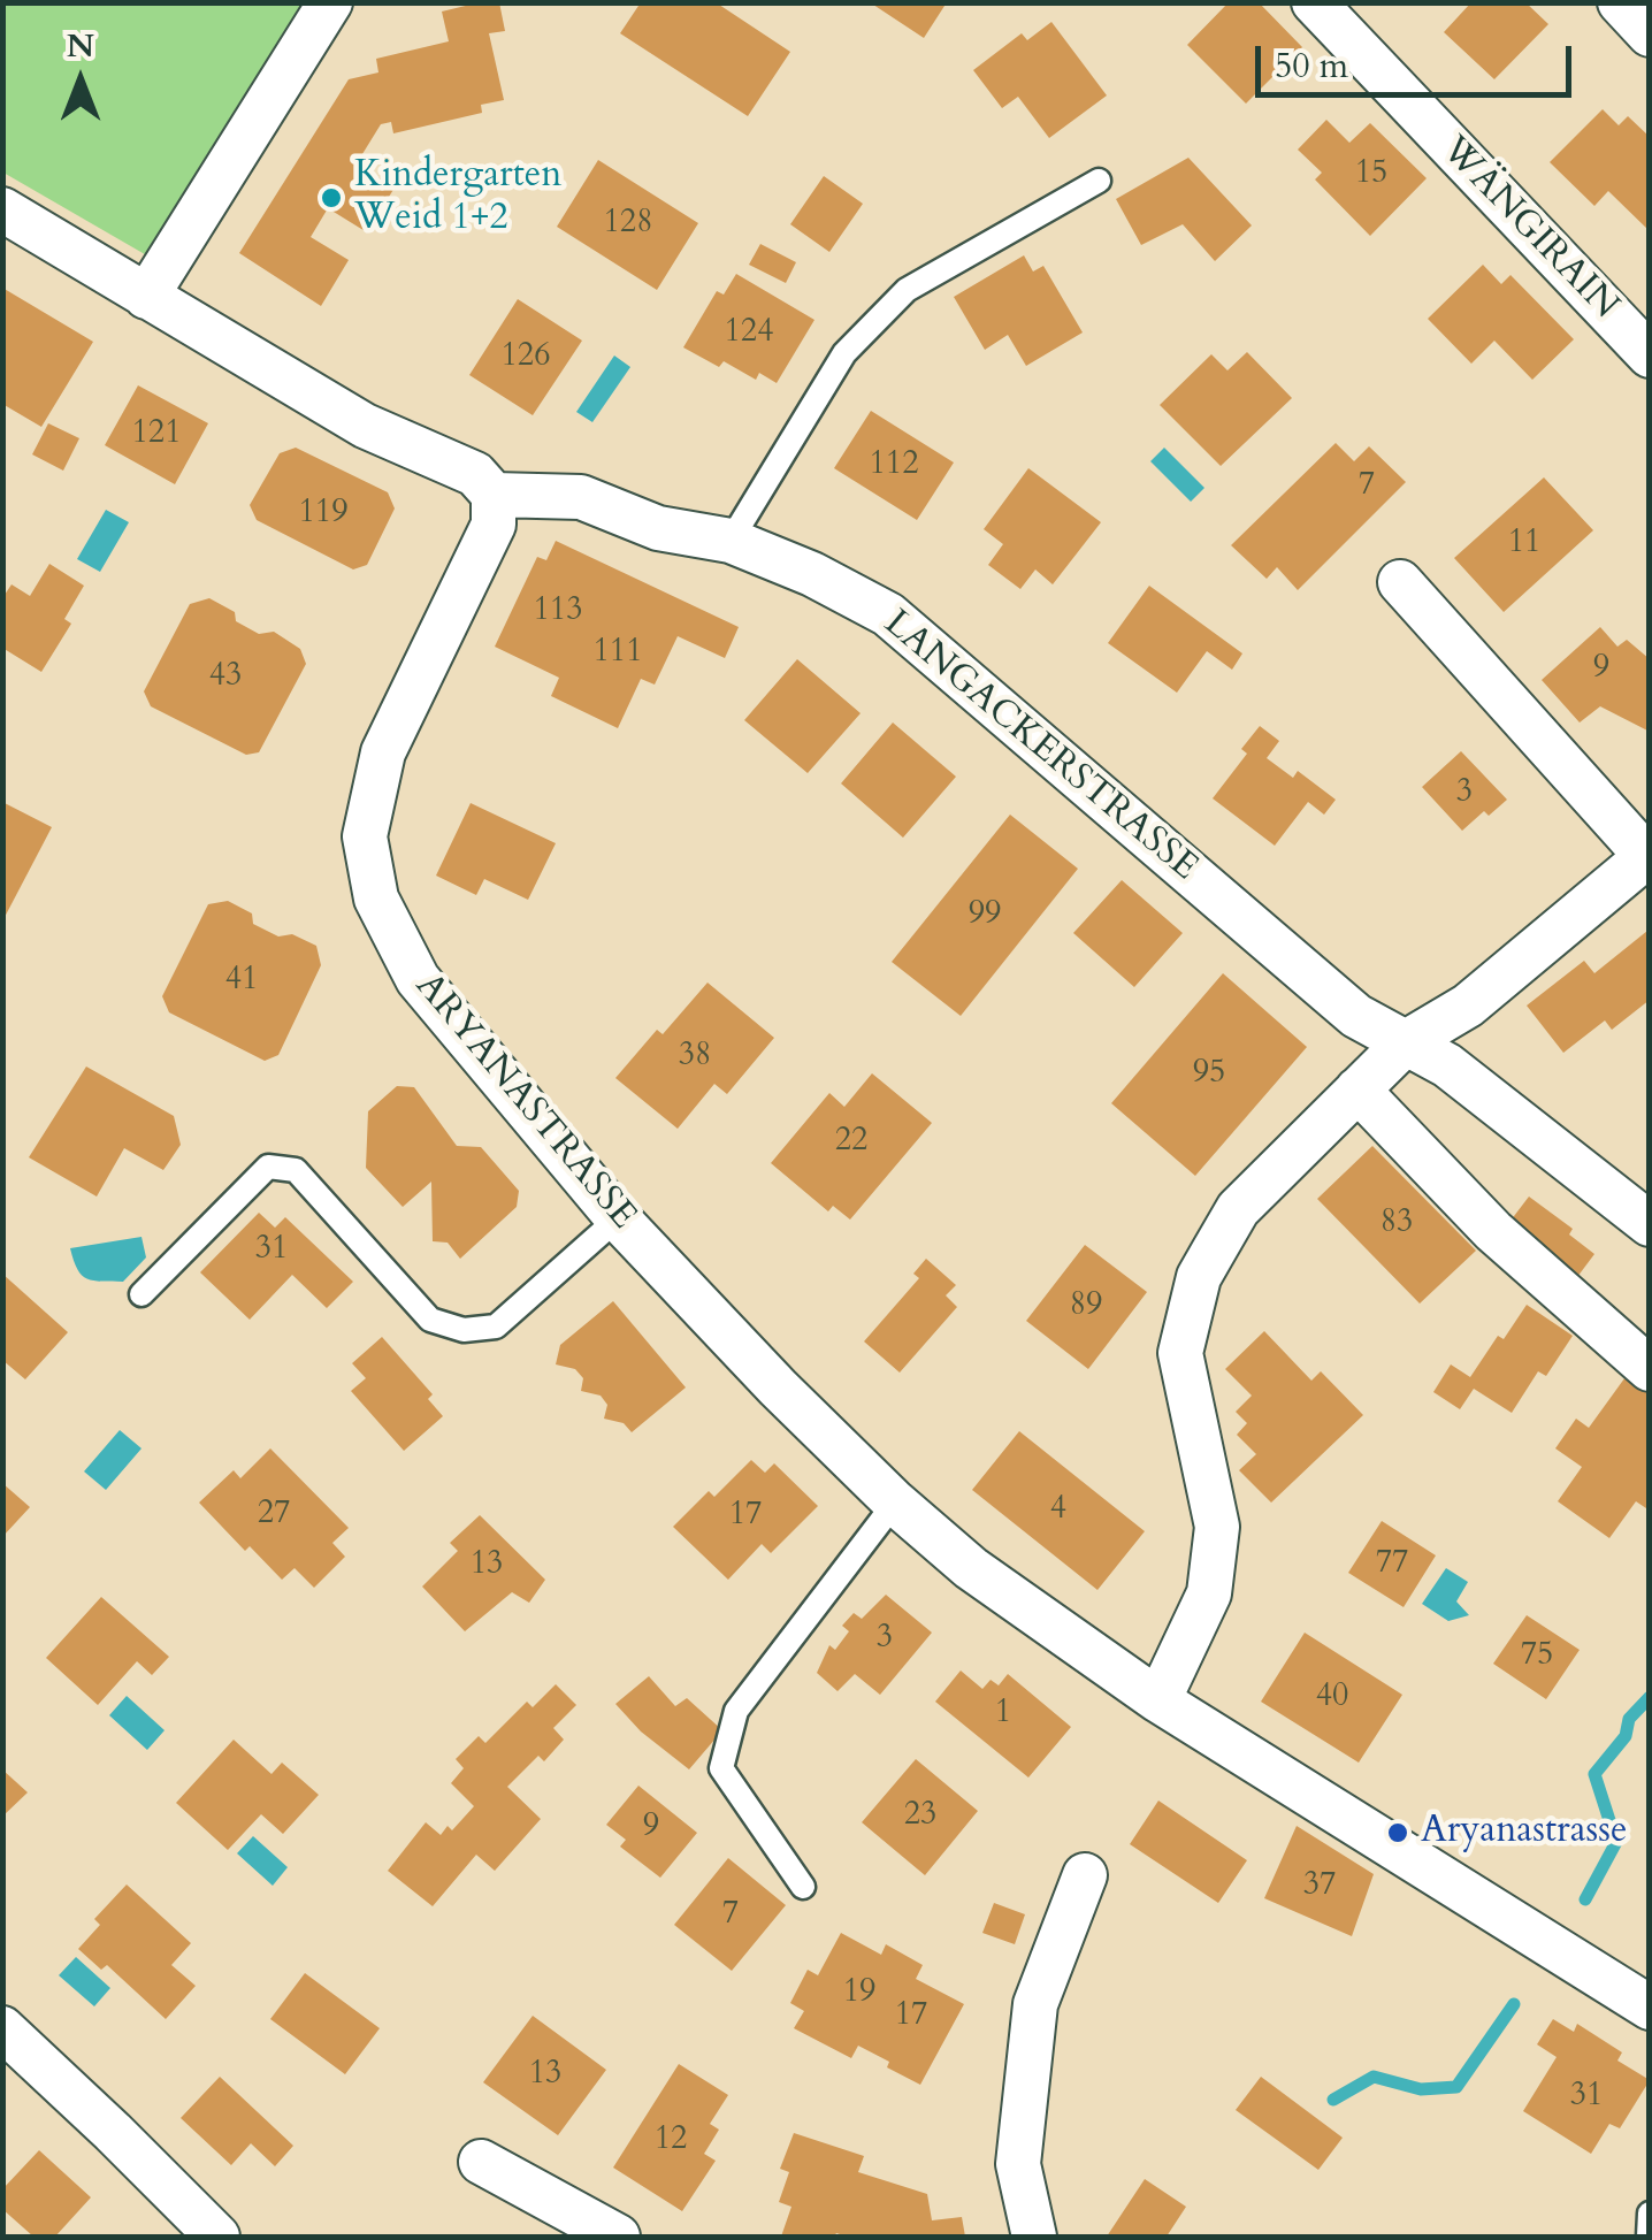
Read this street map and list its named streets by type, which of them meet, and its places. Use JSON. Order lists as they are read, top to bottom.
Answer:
{
  "streets": {
    "street": ["WÄNGIRAIN", "LANGACKERSTRASSE", "ARYANASTRASSE"]
  },
  "crossings": [
    ["LANGACKERSTRASSE", "ARYANASTRASSE"]
  ],
  "places": ["Kindergarten Weid 1+2", "Aryanastrasse"],
  "house_numbers": [
    "15",
    "128",
    "124",
    "126",
    "121",
    "112",
    "7",
    "119",
    "11",
    "113",
    "111",
    "9",
    "43",
    "3",
    "99",
    "41",
    "38",
    "95",
    "22",
    "83",
    "31",
    "89",
    "4",
    "27",
    "17",
    "77",
    "13",
    "3",
    "75",
    "40",
    "1",
    "23",
    "9",
    "37",
    "7",
    "19",
    "17",
    "13",
    "31",
    "12"
  ],
  "scale_bar": "50 m",
  "north": "top"
}
